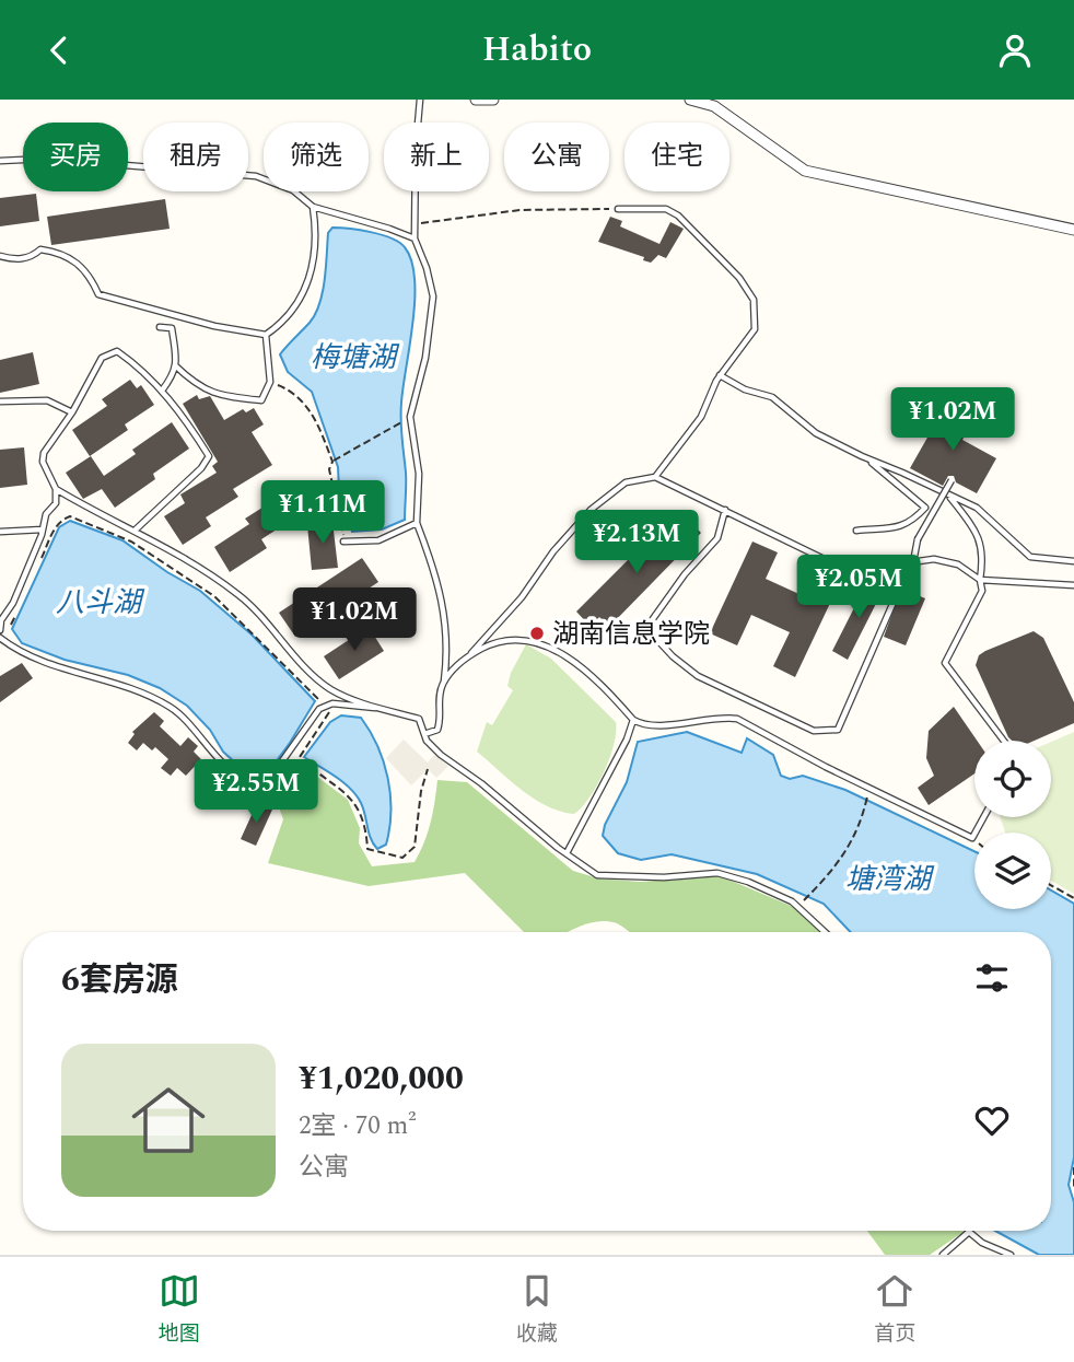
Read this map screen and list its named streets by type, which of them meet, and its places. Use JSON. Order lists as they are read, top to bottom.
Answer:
{
  "water": ["梅塘湖", "八斗湖", "塘湾湖"],
  "places": ["湖南信息学院"],
  "page": {
    "header": "Habito",
    "chip": [
      "买房",
      "租房",
      "筛选",
      "新上",
      "公寓",
      "住宅"
    ],
    "price": [
      "¥1.02M",
      "¥1.11M",
      "¥2.13M",
      "¥2.05M",
      "¥1.02M",
      "¥2.55M"
    ],
    "heading": "6套房源",
    "list": [
      {
        "name": "¥1,020,000",
        "note": "2室 · 70 m² · 公寓"
      }
    ],
    "tabs": ["地图", "收藏", "首页"]
  }
}
